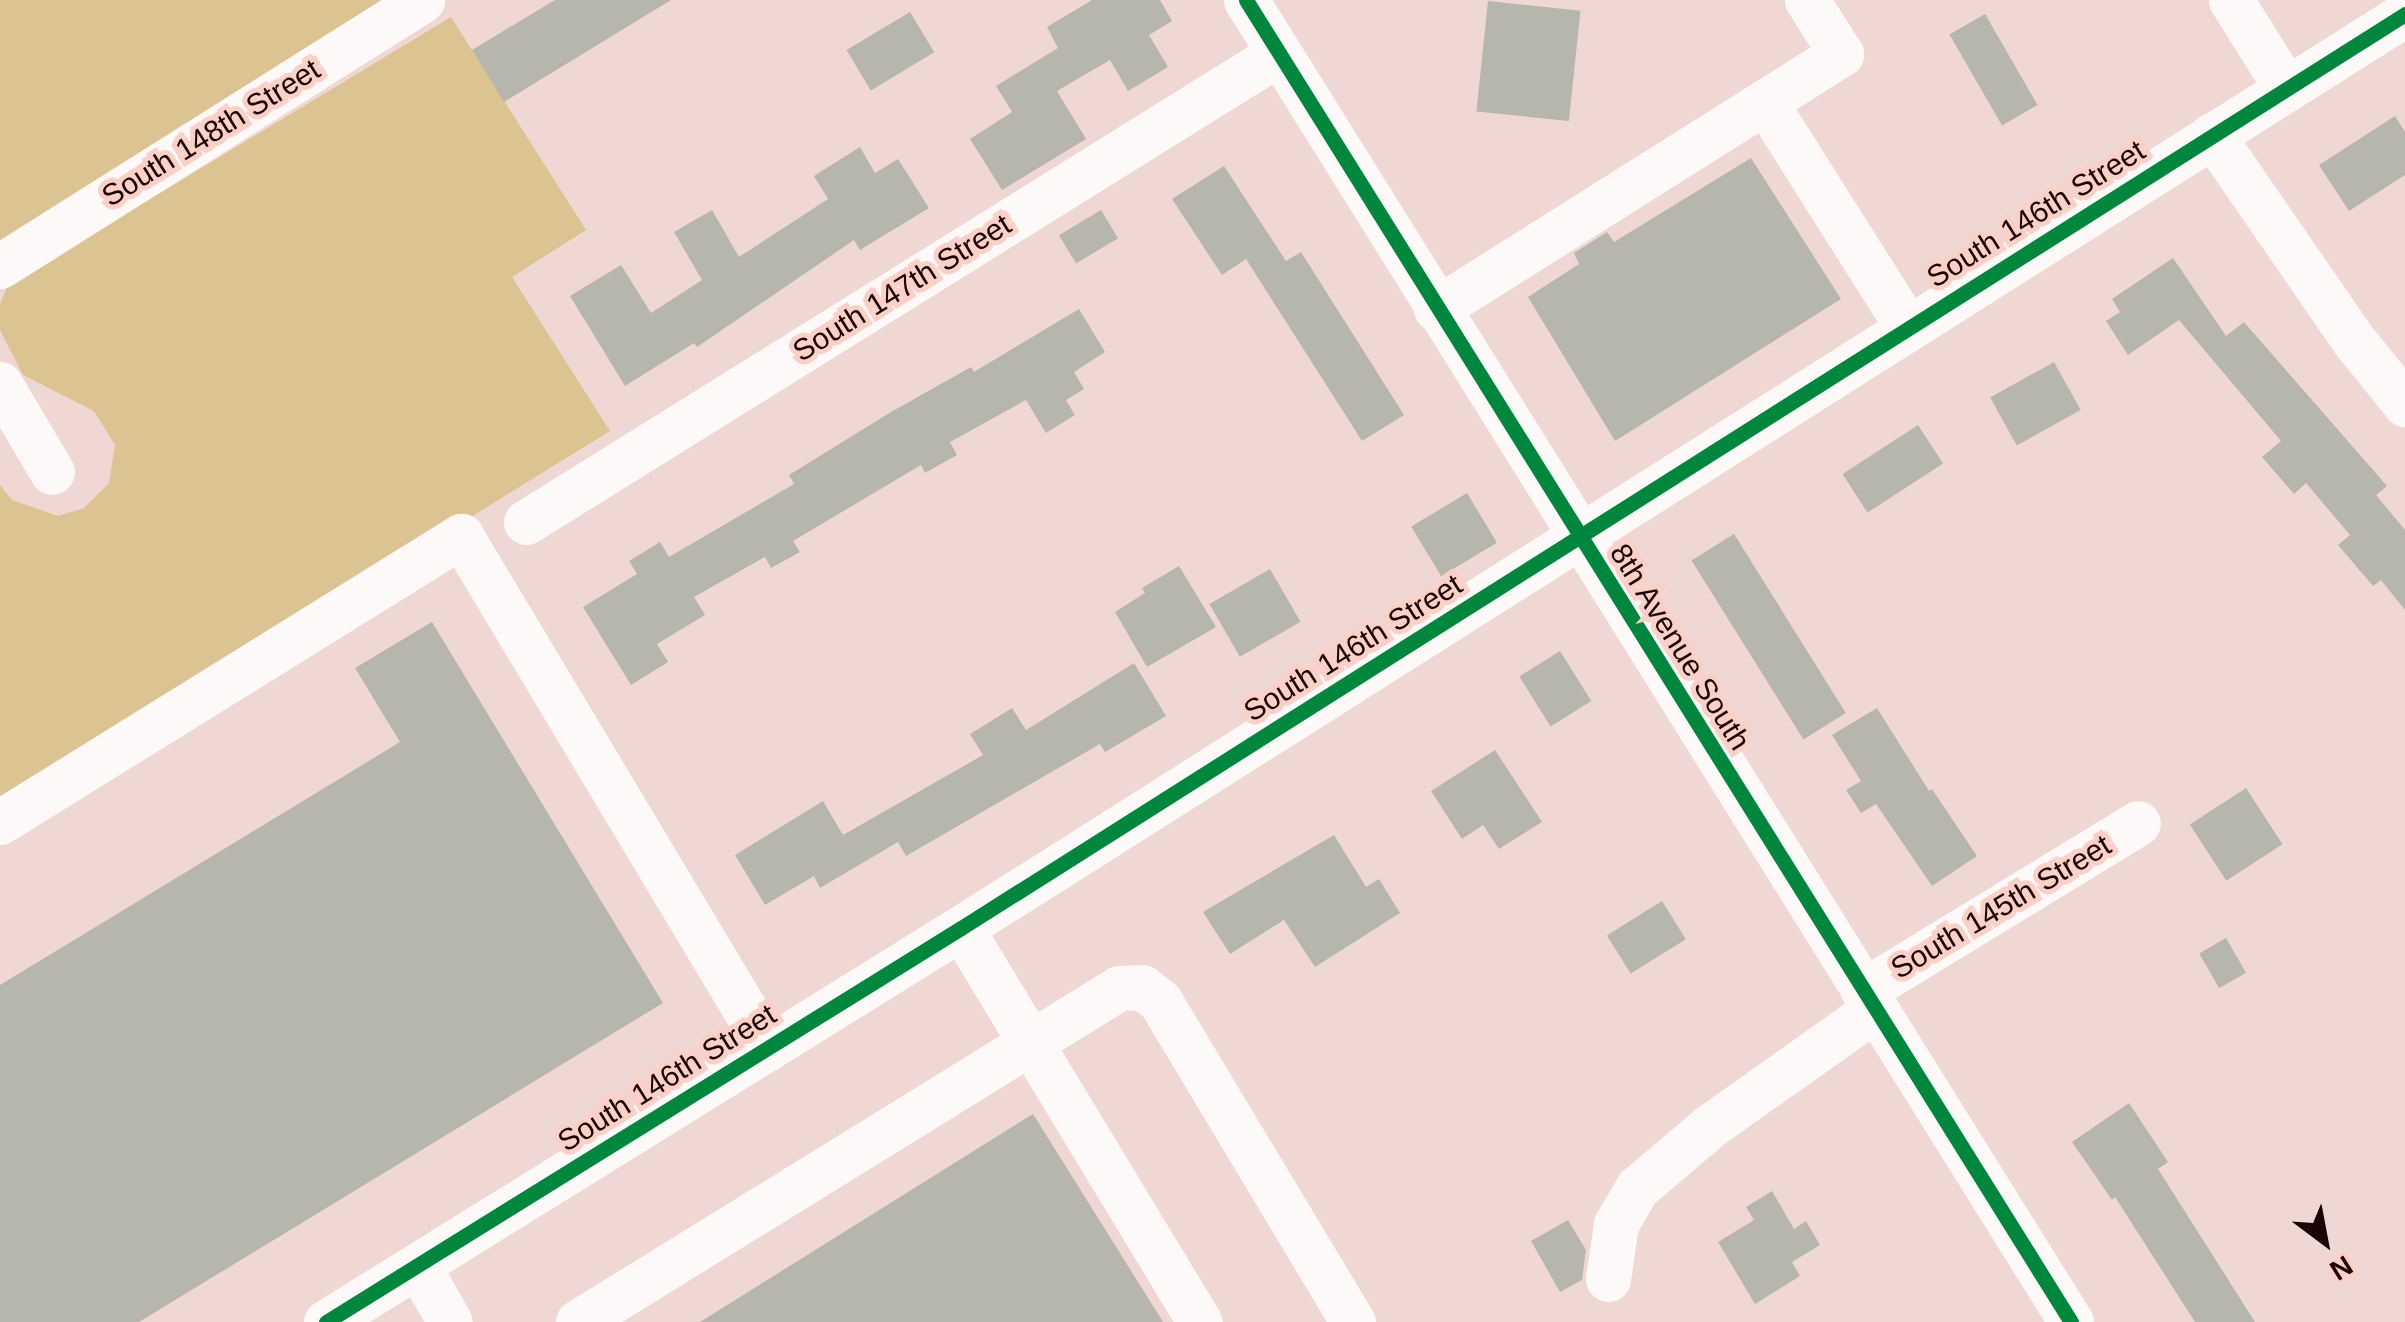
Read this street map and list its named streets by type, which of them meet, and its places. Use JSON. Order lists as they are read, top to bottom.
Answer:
{
  "streets": {
    "street": [
      "South 148th Street",
      "South 146th Street",
      "South 147th Street",
      "8th Avenue South",
      "South 145th Street"
    ]
  },
  "crossings": [
    ["South 146th Street", "8th Avenue South"],
    ["South 147th Street", "8th Avenue South"],
    ["8th Avenue South", "South 145th Street"]
  ],
  "north": "bottom right"
}
